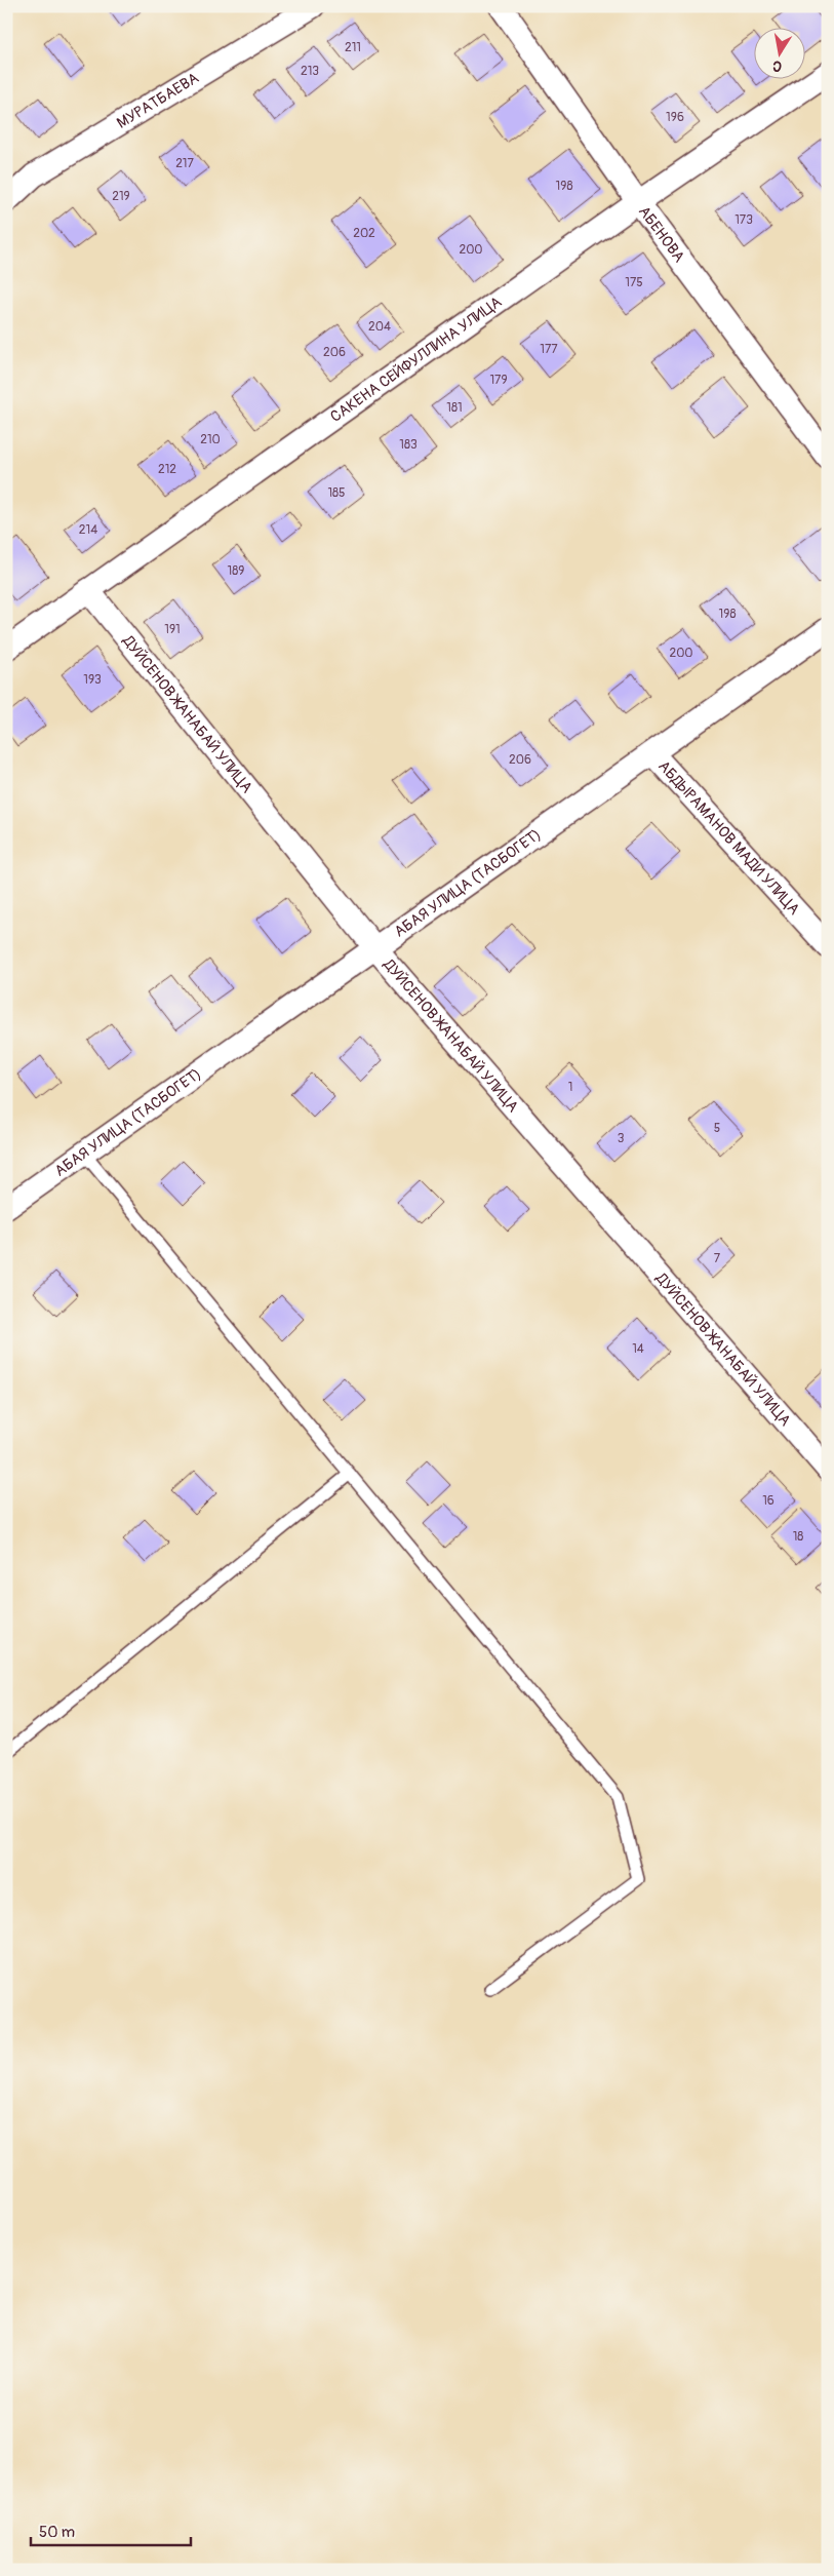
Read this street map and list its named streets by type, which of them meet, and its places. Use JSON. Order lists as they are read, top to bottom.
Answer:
{
  "streets": {
    "street": [
      "МУРАТБАЕВА",
      "АБЕНОВА",
      "САКЕНА СЕЙФУЛЛИНА УЛИЦА",
      "ДУЙСЕНОВ ЖАНАБАЙ УЛИЦА",
      "АБДЫРАМАНОВ МАДИ УЛИЦА",
      "АБАЯ УЛИЦА (ТАСБОГЕТ)"
    ]
  },
  "crossings": [
    ["АБЕНОВА", "САКЕНА СЕЙФУЛЛИНА УЛИЦА"],
    ["САКЕНА СЕЙФУЛЛИНА УЛИЦА", "ДУЙСЕНОВ ЖАНАБАЙ УЛИЦА"],
    ["ДУЙСЕНОВ ЖАНАБАЙ УЛИЦА", "АБАЯ УЛИЦА (ТАСБОГЕТ)"],
    ["АБДЫРАМАНОВ МАДИ УЛИЦА", "АБАЯ УЛИЦА (ТАСБОГЕТ)"]
  ],
  "house_numbers": [
    "211",
    "213",
    "196",
    "217",
    "198",
    "219",
    "173",
    "202",
    "200",
    "175",
    "204",
    "177",
    "206",
    "179",
    "181",
    "210",
    "183",
    "212",
    "185",
    "214",
    "189",
    "198",
    "191",
    "200",
    "193",
    "206",
    "1",
    "5",
    "3",
    "7",
    "14",
    "16",
    "18"
  ],
  "scale_bar": "50 m",
  "north": "bottom"
}
